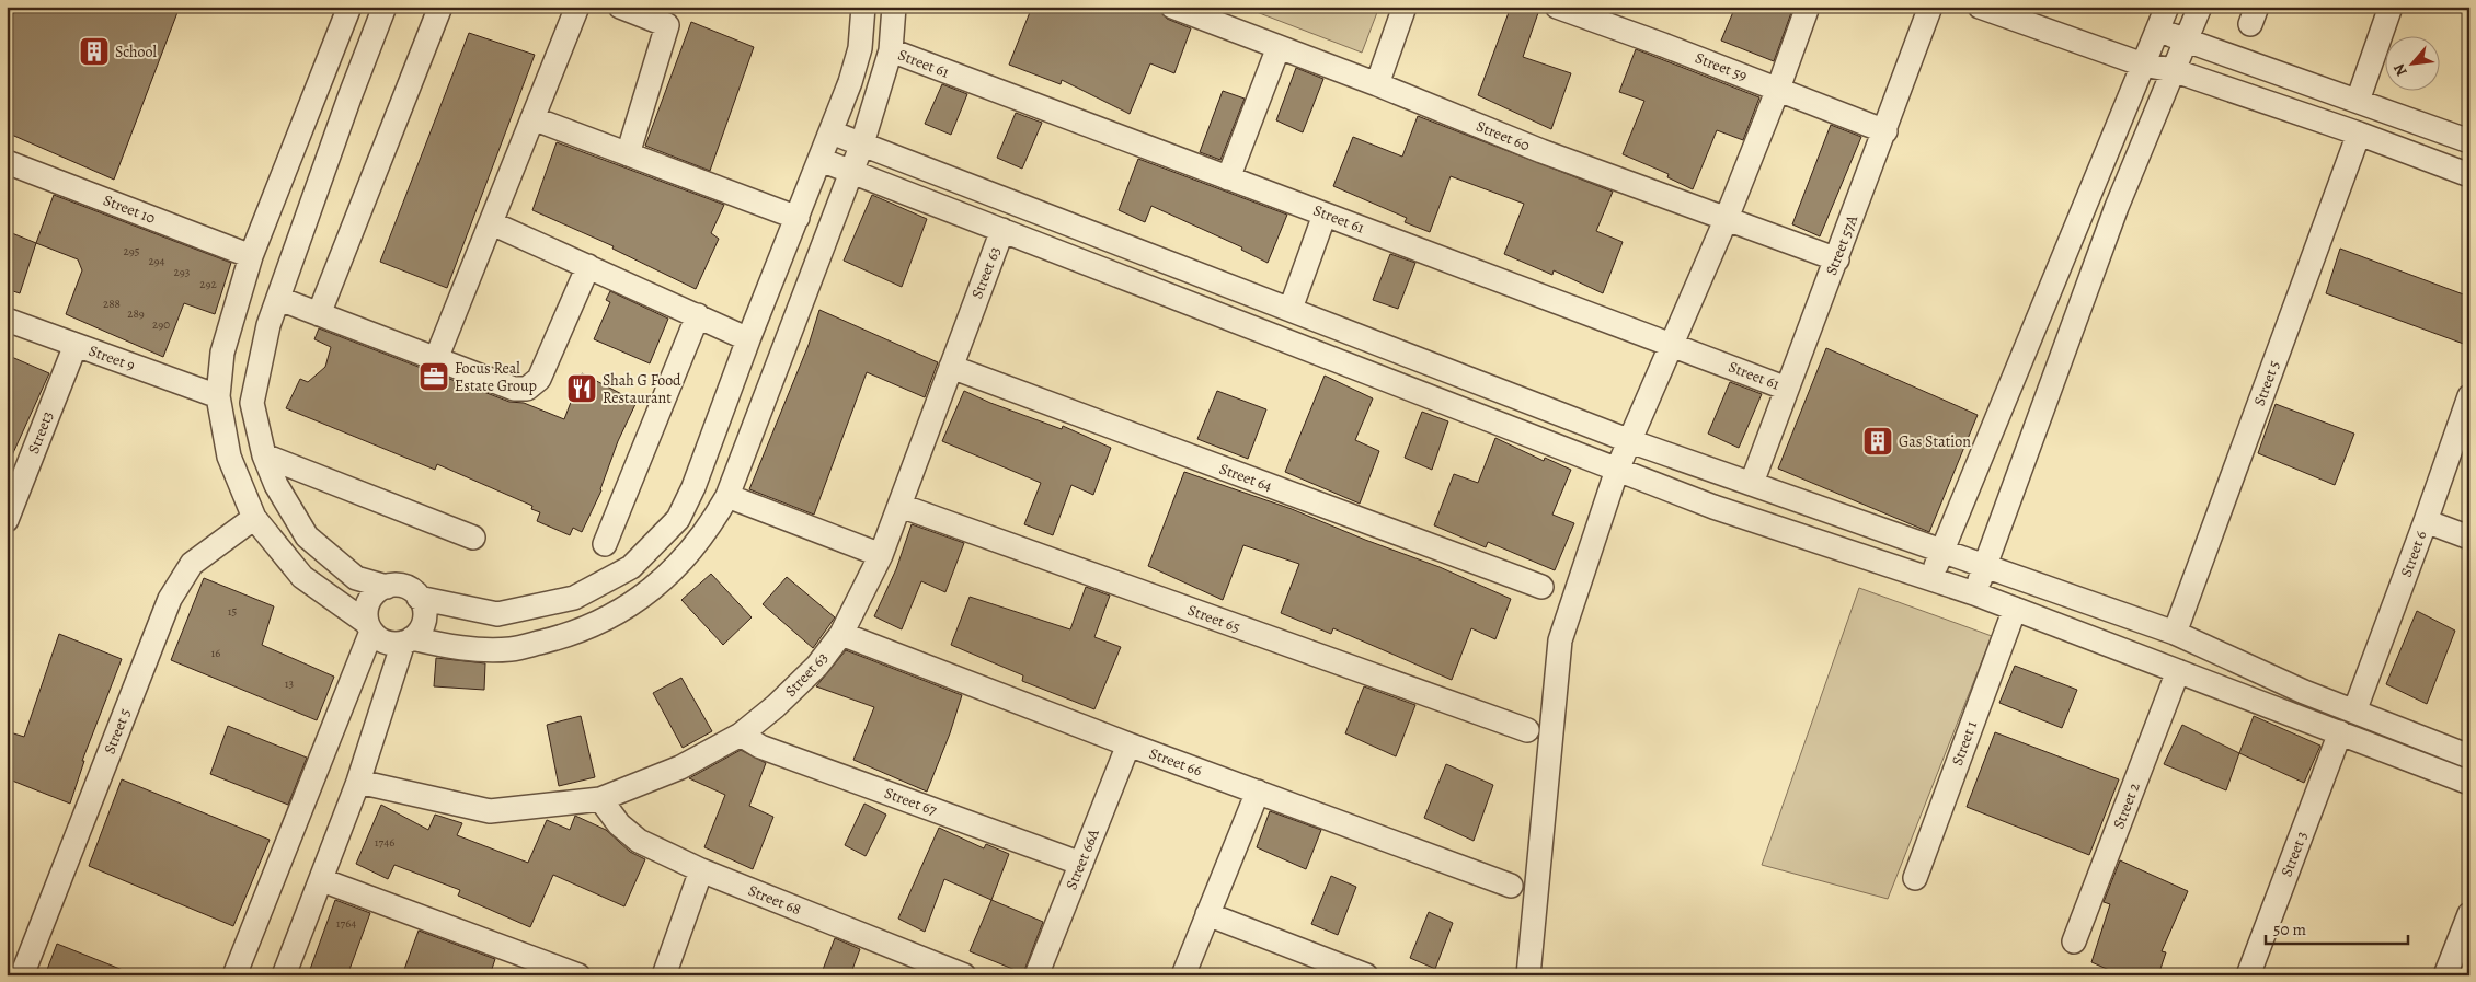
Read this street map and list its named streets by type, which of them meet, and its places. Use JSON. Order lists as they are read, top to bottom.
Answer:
{
  "streets": {
    "street": [
      "Street 61",
      "Street 59",
      "Street 60",
      "Street 10",
      "Street 57A",
      "Street 63",
      "Street 9",
      "Street 5",
      "Street3",
      "Street 64",
      "Street 6",
      "Street 65",
      "Street 1",
      "Street 66",
      "Street 67",
      "Street 2",
      "Street 3",
      "Street 66A",
      "Street 68"
    ]
  },
  "crossings": [
    ["Street 61", "Street 57A"],
    ["Street 59", "Street 57A"],
    ["Street 60", "Street 57A"],
    ["Street 63", "Street 64"],
    ["Street 63", "Street 65"],
    ["Street 63", "Street 66"],
    ["Street 63", "Street 67"],
    ["Street 63", "Street 68"],
    ["Street 9", "Street3"],
    ["Street 66", "Street 66A"],
    ["Street 67", "Street 66A"]
  ],
  "places": {
    "building": ["School", "Gas Station"],
    "office": ["Focus Real Estate Group"],
    "restaurant": ["Shah G Food Restaurant"]
  },
  "house_numbers": [
    "295",
    "294",
    "293",
    "292",
    "288",
    "289",
    "290",
    "15",
    "16",
    "13",
    "1746",
    "1764"
  ],
  "scale_bar": "50 m",
  "north": "bottom left"
}
